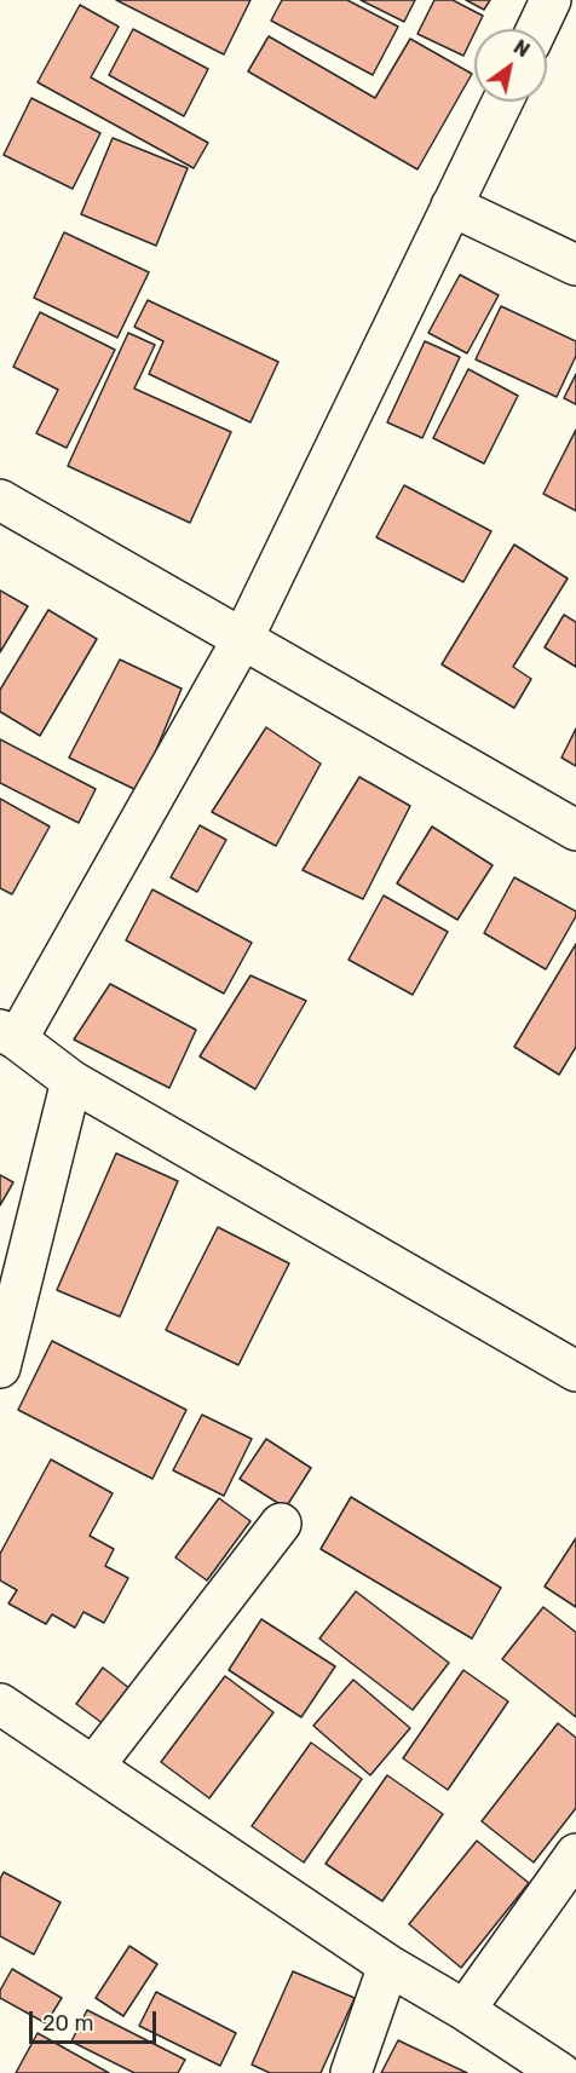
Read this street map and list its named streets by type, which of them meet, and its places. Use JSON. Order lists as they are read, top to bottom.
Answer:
{
  "scale_bar": "20 m",
  "north": "top right"
}
